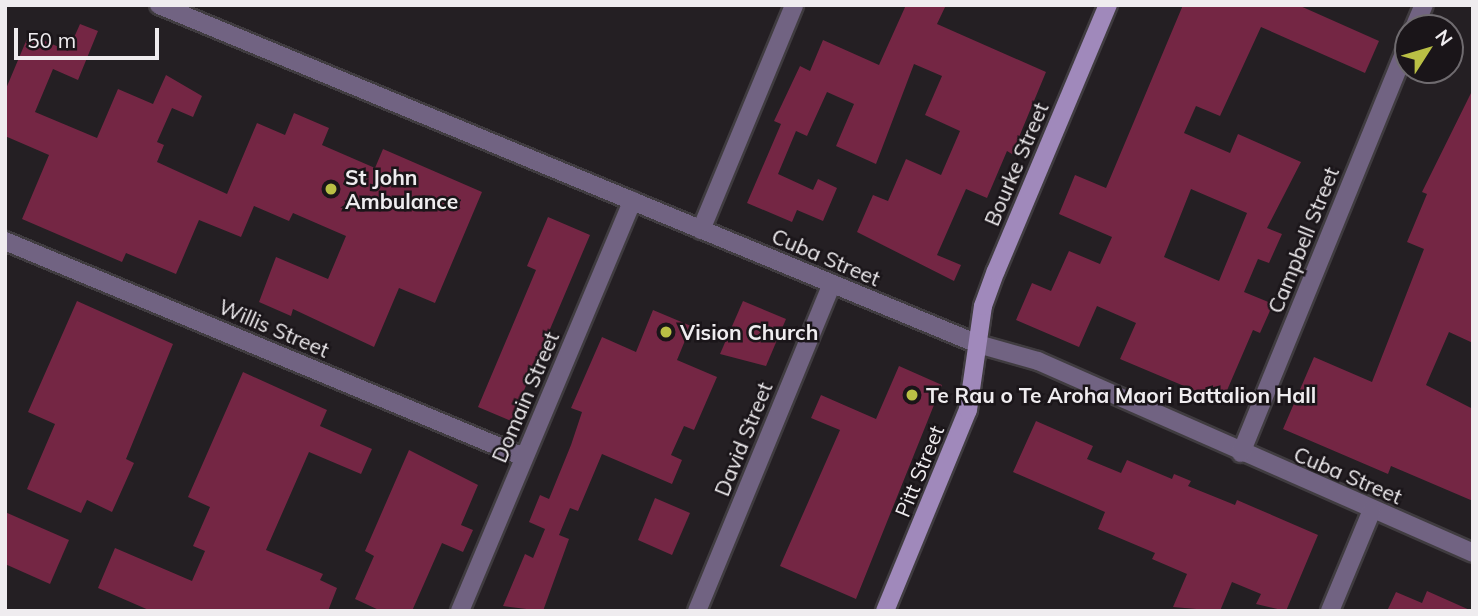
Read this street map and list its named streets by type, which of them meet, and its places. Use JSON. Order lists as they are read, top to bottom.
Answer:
{
  "streets": {
    "main road": ["Bourke Street", "Pitt Street"],
    "street": [
      "Campbell Street",
      "Cuba Street",
      "Willis Street",
      "Domain Street",
      "David Street"
    ]
  },
  "crossings": [
    ["Bourke Street", "Cuba Street"],
    ["Bourke Street", "Pitt Street"],
    ["Campbell Street", "Cuba Street"],
    ["Cuba Street", "Domain Street"],
    ["Cuba Street", "David Street"],
    ["Cuba Street", "Pitt Street"],
    ["Willis Street", "Domain Street"]
  ],
  "places": ["St John Ambulance", "Vision Church", "Te Rau o Te Aroha Maori Battalion Hall"],
  "scale_bar": "50 m",
  "north": "top right"
}
